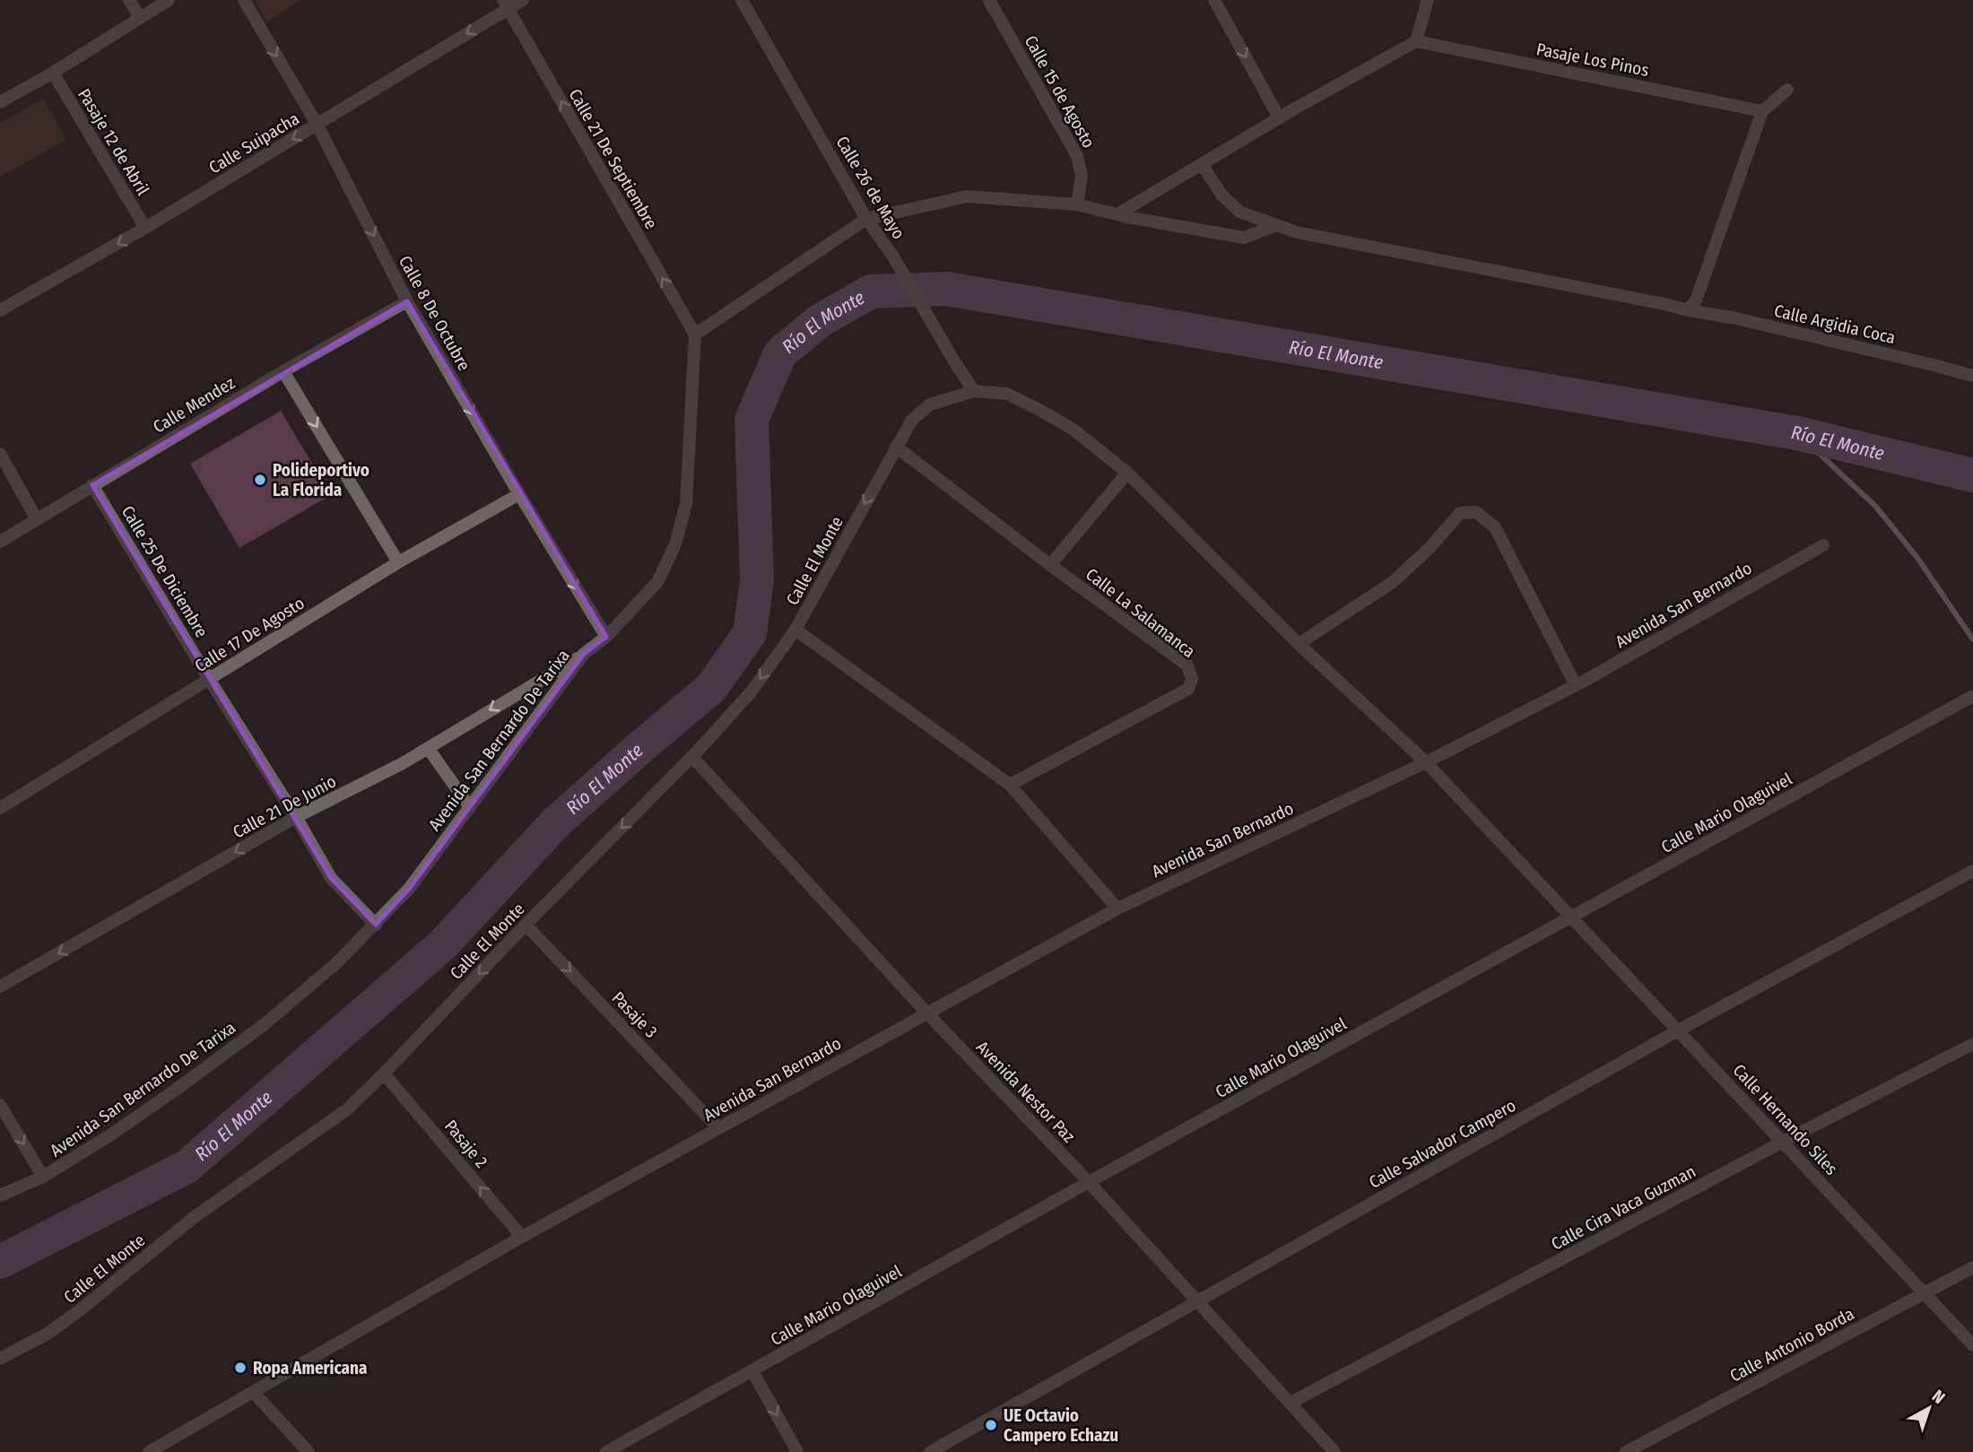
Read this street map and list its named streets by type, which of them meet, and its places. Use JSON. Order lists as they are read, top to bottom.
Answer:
{
  "streets": {
    "street": [
      "Pasaje Los Pinos",
      "Calle 15 de Agosto",
      "Pasaje 12 de Abril",
      "Calle Suipacha",
      "Calle 21 De Septiembre",
      "Calle 26 de Mayo",
      "Calle 8 De Octubre",
      "Calle Argidia Coca",
      "Calle Mendez",
      "Calle El Monte",
      "Calle 25 De Diciembre",
      "Avenida San Bernardo",
      "Calle La Salamanca",
      "Calle 17 De Agosto",
      "Avenida San Bernardo De Tarixa",
      "Calle 21 De Junio",
      "Calle Mario Olaguivel",
      "Pasaje 3",
      "Avenida Nestor Paz",
      "Calle Hernando Siles",
      "Pasaje 2",
      "Calle Salvador Campero",
      "Calle Cira Vaca Guzman",
      "Calle Antonio Borda"
    ]
  },
  "crossings": [
    ["Pasaje 12 de Abril", "Calle Suipacha"],
    ["Calle Suipacha", "Calle 21 De Septiembre"],
    ["Calle Suipacha", "Calle 8 De Octubre"],
    ["Calle 21 De Septiembre", "Avenida San Bernardo De Tarixa"],
    ["Calle 8 De Octubre", "Calle Mendez"],
    ["Calle 8 De Octubre", "Calle 17 De Agosto"],
    ["Calle 8 De Octubre", "Avenida San Bernardo De Tarixa"],
    ["Calle Mendez", "Calle 25 De Diciembre"],
    ["Calle El Monte", "Calle La Salamanca"],
    ["Calle El Monte", "Pasaje 3"],
    ["Calle El Monte", "Avenida Nestor Paz"],
    ["Calle El Monte", "Pasaje 2"],
    ["Calle 25 De Diciembre", "Calle 17 De Agosto"],
    ["Calle 25 De Diciembre", "Avenida San Bernardo De Tarixa"],
    ["Calle 25 De Diciembre", "Calle 21 De Junio"],
    ["Avenida San Bernardo", "Pasaje 3"],
    ["Avenida San Bernardo", "Avenida Nestor Paz"],
    ["Avenida San Bernardo", "Pasaje 2"],
    ["Avenida San Bernardo De Tarixa", "Calle 21 De Junio"],
    ["Calle Mario Olaguivel", "Avenida Nestor Paz"],
    ["Calle Mario Olaguivel", "Calle Hernando Siles"],
    ["Avenida Nestor Paz", "Calle Salvador Campero"],
    ["Avenida Nestor Paz", "Calle Cira Vaca Guzman"],
    ["Calle Hernando Siles", "Calle Salvador Campero"],
    ["Calle Hernando Siles", "Calle Cira Vaca Guzman"],
    ["Calle Hernando Siles", "Calle Antonio Borda"]
  ],
  "one_way": [
    "Calle Suipacha",
    "Calle 21 De Septiembre",
    "Calle 8 De Octubre",
    "Calle El Monte",
    "Calle 21 De Junio",
    "Pasaje 3",
    "Pasaje 2"
  ],
  "water": ["Río El Monte"],
  "places": ["Polideportivo La Florida", "Ropa Americana", "UE Octavio Campero Echazu"],
  "north": "top right"
}
